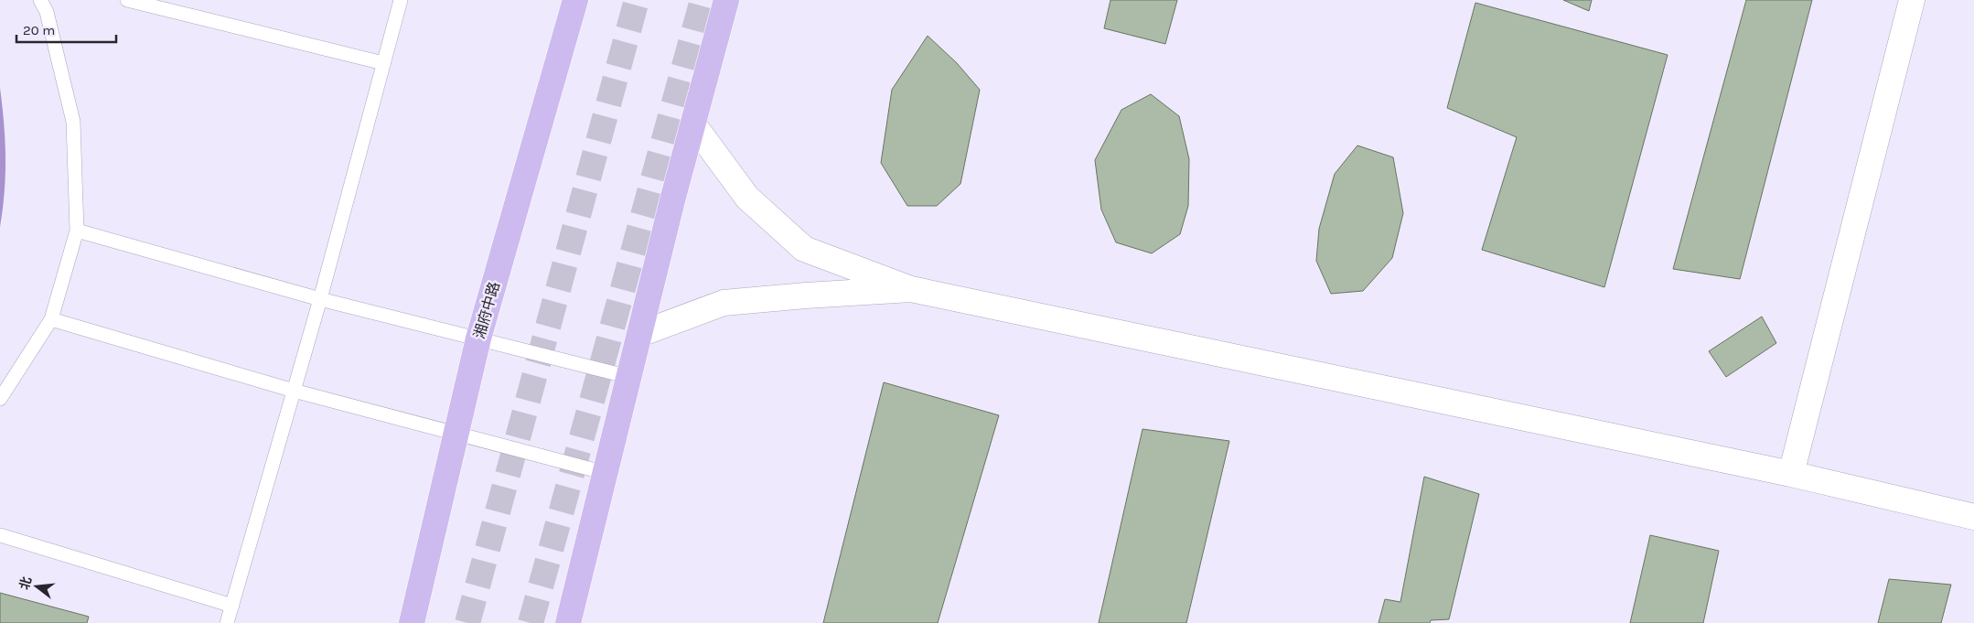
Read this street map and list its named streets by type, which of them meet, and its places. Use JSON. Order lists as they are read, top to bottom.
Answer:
{
  "streets": {
    "main road": ["湘府中路"]
  },
  "scale_bar": "20 m",
  "north": "left"
}
